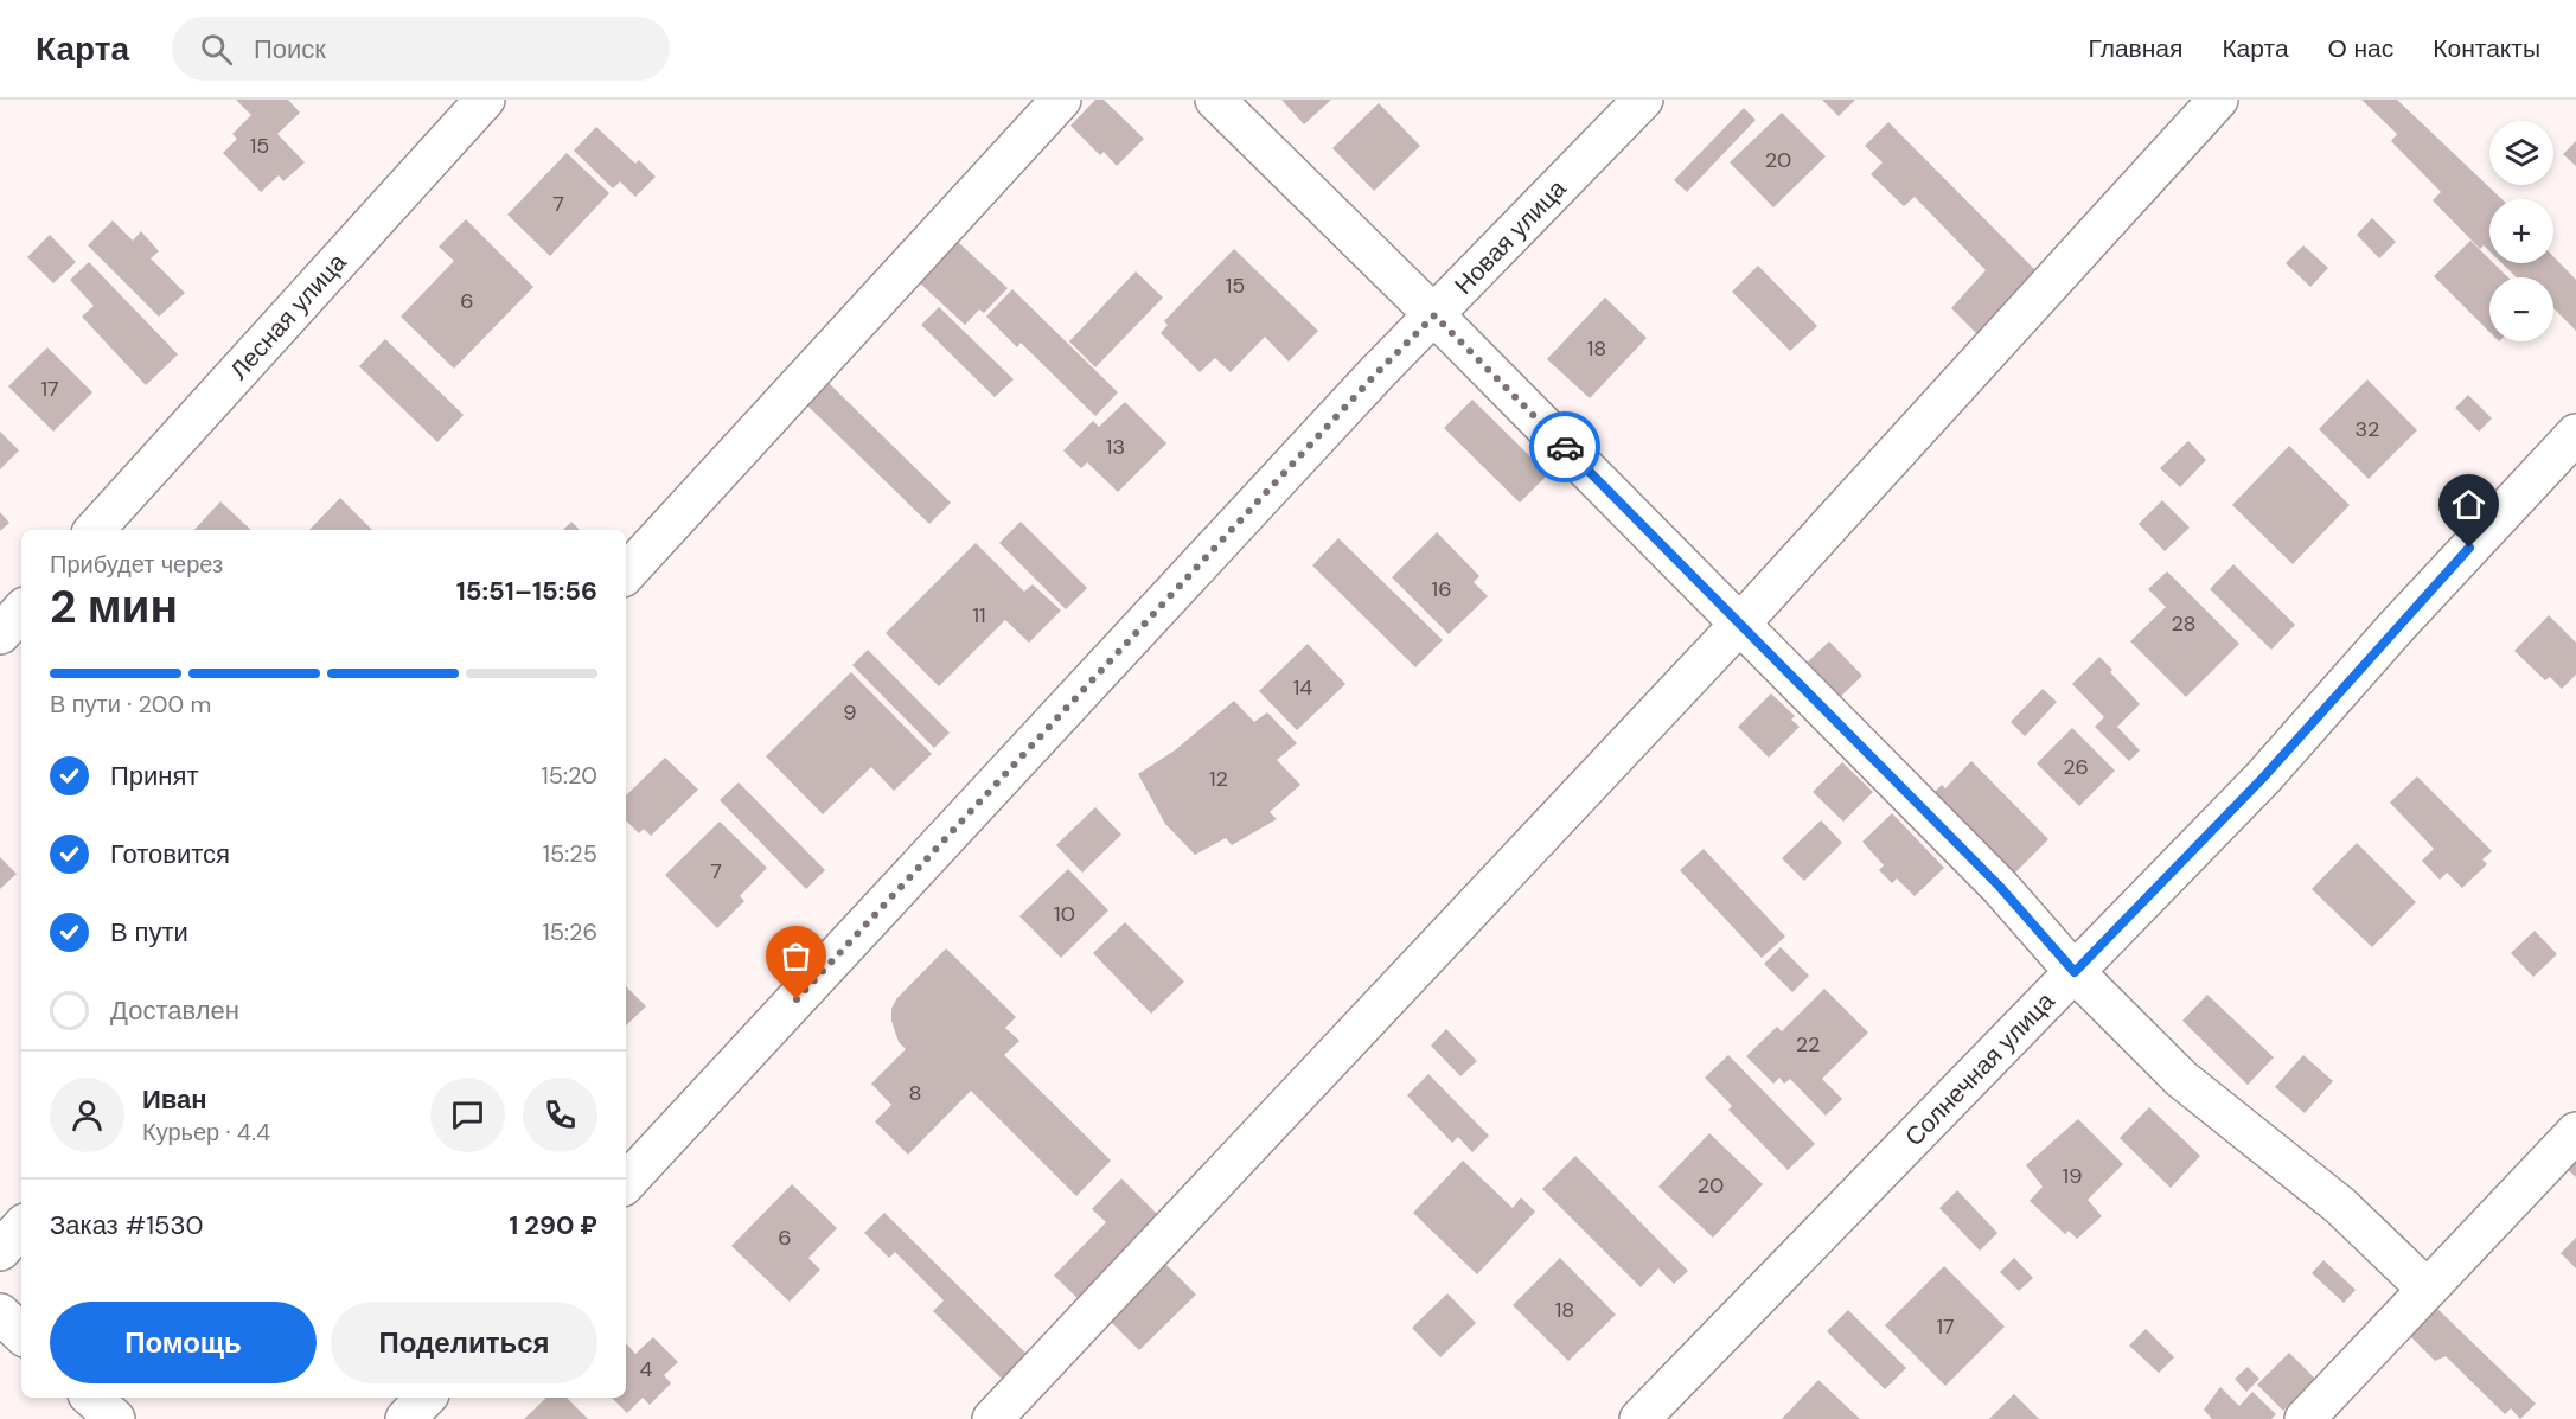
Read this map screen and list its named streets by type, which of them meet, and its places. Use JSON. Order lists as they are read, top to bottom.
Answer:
{
  "streets": {
    "street": ["Новая улица", "Лесная улица", "Солнечная улица"]
  },
  "house_numbers": [
    "15",
    "20",
    "7",
    "15",
    "6",
    "18",
    "17",
    "32",
    "13",
    "16",
    "11",
    "28",
    "14",
    "9",
    "26",
    "12",
    "7",
    "10",
    "22",
    "8",
    "19",
    "20",
    "6",
    "18",
    "17",
    "4"
  ],
  "page": {
    "header": "Карта",
    "search": "Поиск",
    "nav": [
      "Главная",
      "Карта",
      "О нас",
      "Контакты"
    ],
    "map_buttons": ["+", "−"],
    "heading": ["2 мин", "Прибудет через", "15:51–15:56"],
    "panel": [
      "Иван",
      "Курьер · 4.4",
      "Заказ #1530",
      "1 290 ₽"
    ],
    "bar": "В пути · 200 m",
    "list": [
      ["Принят", "15:20"],
      ["Готовится", "15:25"],
      ["В пути", "15:26"],
      "Доставлен"
    ],
    "buttons": ["Помощь", "Поделиться"]
  }
}
